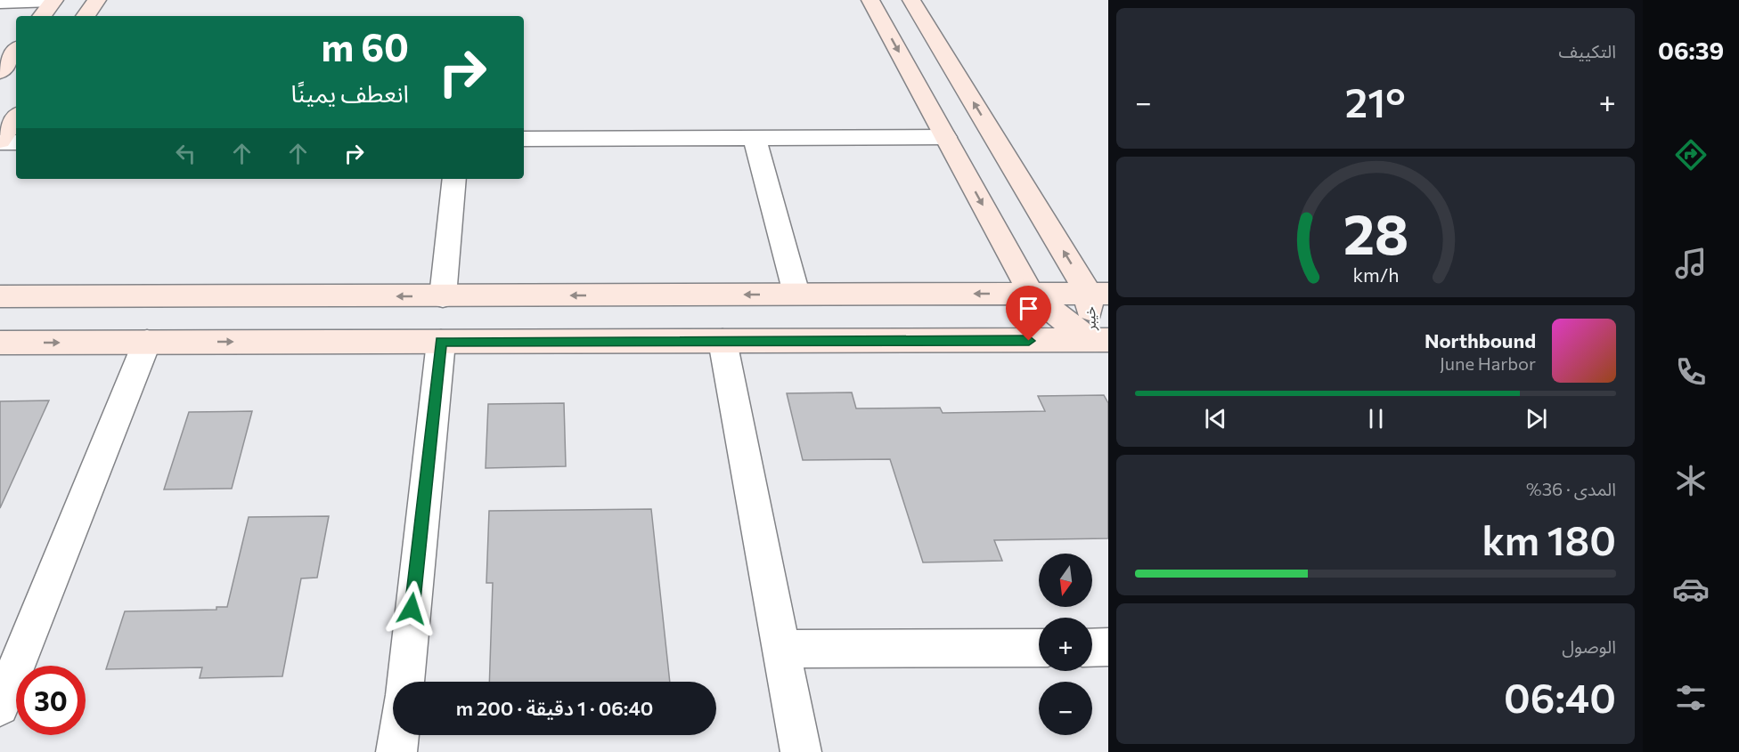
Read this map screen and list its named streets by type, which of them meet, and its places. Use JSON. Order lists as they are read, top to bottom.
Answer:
{
  "streets": {
    "street": ["خيبر"]
  },
  "north": "bottom",
  "page": {
    "tabs": "06:39",
    "tile": [
      "التكييف",
      ["المدى · 36%", "180 km"],
      ["الوصول", "06:40"]
    ],
    "turn": ["60 m", "انعطف يمينًا"],
    "heat": ["−", "21°", "+"],
    "song": ["Northbound", "June Harbor"],
    "map_buttons": ["+", "−"],
    "limit": "30",
    "trip": "06:40 · 1 دقيقة · 200 m",
    "gauge": ["28", "km/h"]
  }
}
